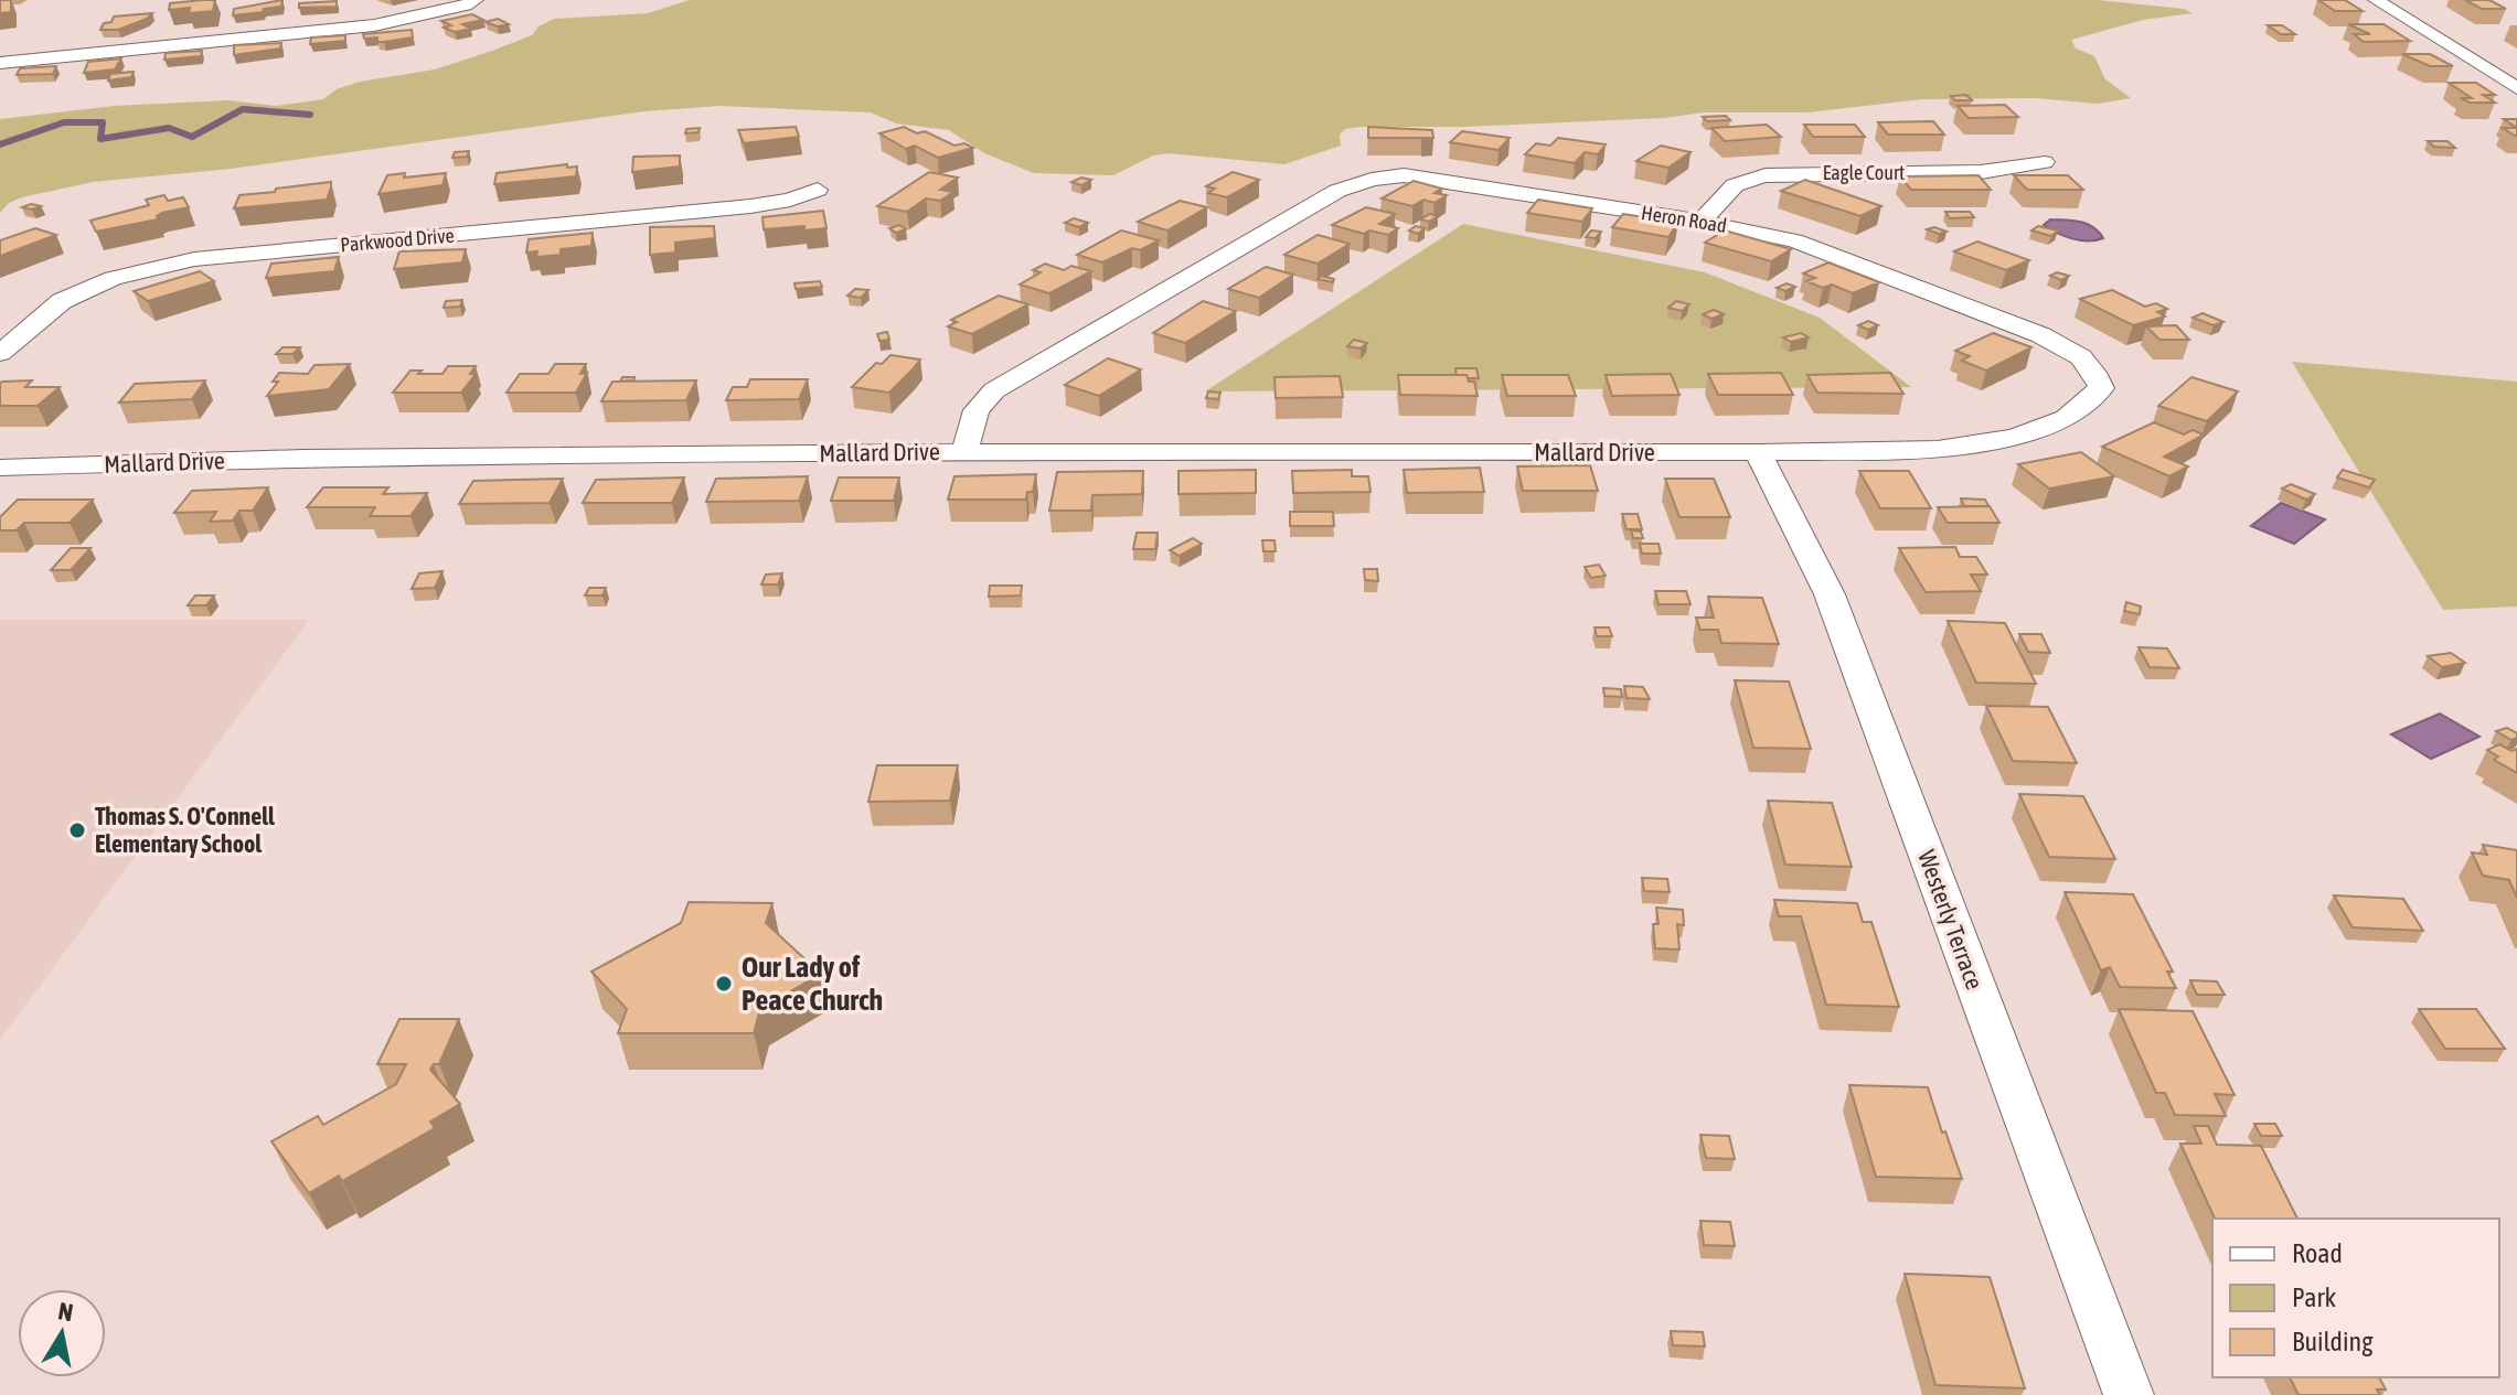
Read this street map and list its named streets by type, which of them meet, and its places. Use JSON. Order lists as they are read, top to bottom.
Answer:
{
  "streets": {
    "street": [
      "Eagle Court",
      "Heron Road",
      "Parkwood Drive",
      "Mallard Drive",
      "Westerly Terrace"
    ]
  },
  "crossings": [
    ["Eagle Court", "Heron Road"],
    ["Heron Road", "Mallard Drive"],
    ["Heron Road", "Westerly Terrace"],
    ["Mallard Drive", "Westerly Terrace"]
  ],
  "places": ["Thomas S. O'Connell Elementary School", "Our Lady of Peace Church"],
  "legend": ["Road", "Park", "Building"],
  "north": "top"
}
